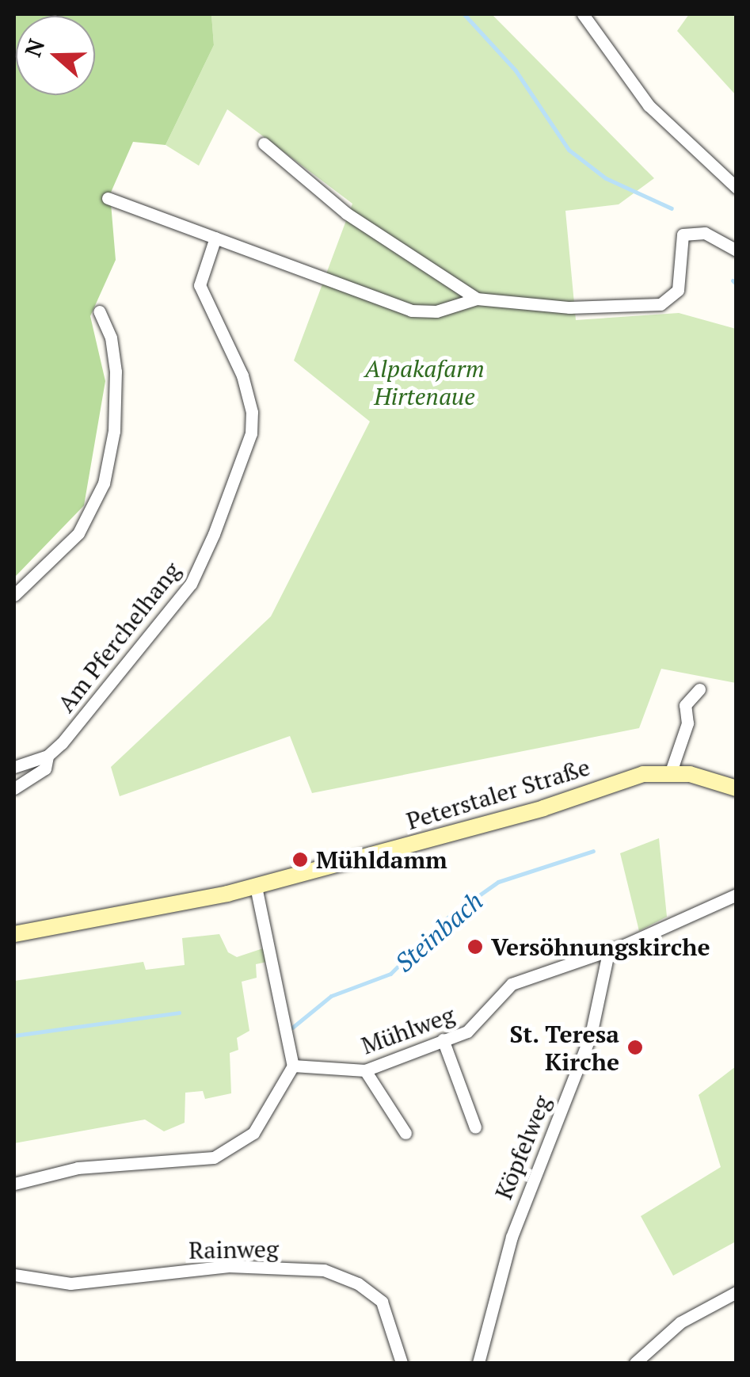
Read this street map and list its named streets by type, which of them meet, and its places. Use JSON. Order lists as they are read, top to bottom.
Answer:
{
  "streets": {
    "main road": ["Peterstaler Straße"],
    "street": [
      "Am Pferchelhang",
      "Mühlweg",
      "Köpfelweg",
      "Rainweg"
    ]
  },
  "crossings": [
    ["Mühlweg", "Köpfelweg"]
  ],
  "water": ["Steinbach"],
  "parks": ["Alpakafarm Hirtenaue"],
  "places": ["Mühldamm", "Versöhnungskirche", "St. Teresa Kirche"],
  "north": "left"
}
